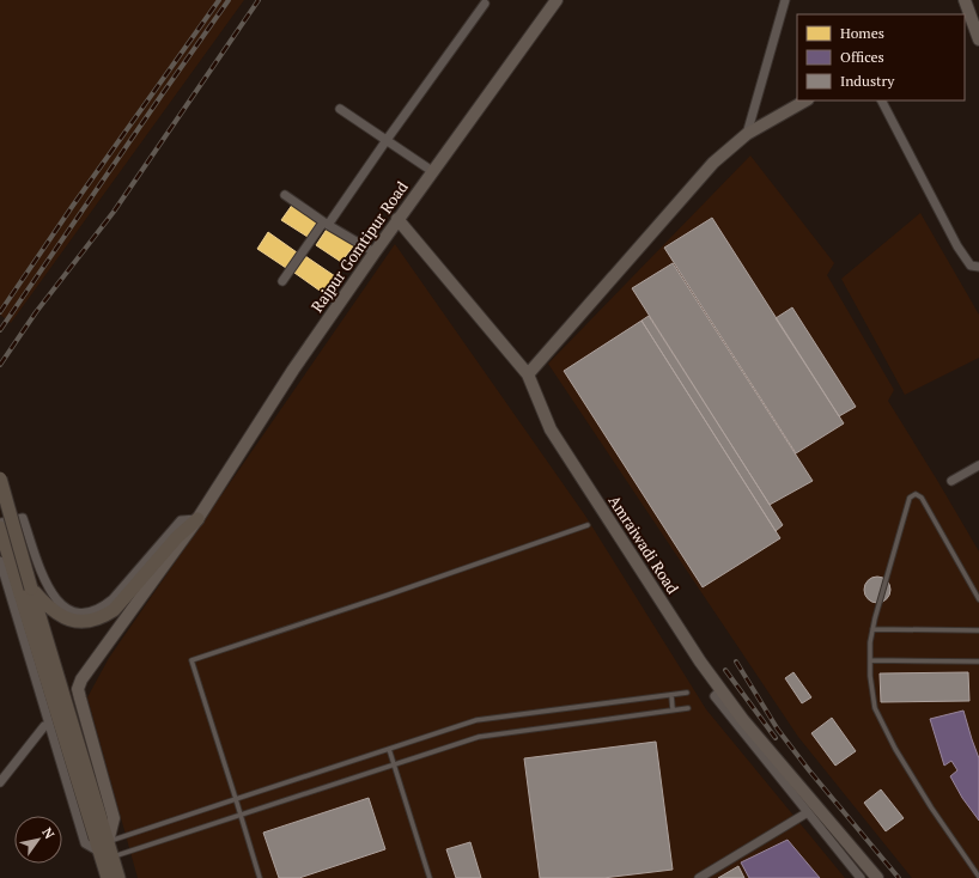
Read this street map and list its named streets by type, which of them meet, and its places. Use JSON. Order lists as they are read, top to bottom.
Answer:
{
  "streets": {
    "main road": ["Rajpur Gomtipur Road", "Amraiwadi Road"]
  },
  "crossings": [
    ["Rajpur Gomtipur Road", "Amraiwadi Road"]
  ],
  "legend": ["Homes", "Offices", "Industry"],
  "north": "top right"
}
